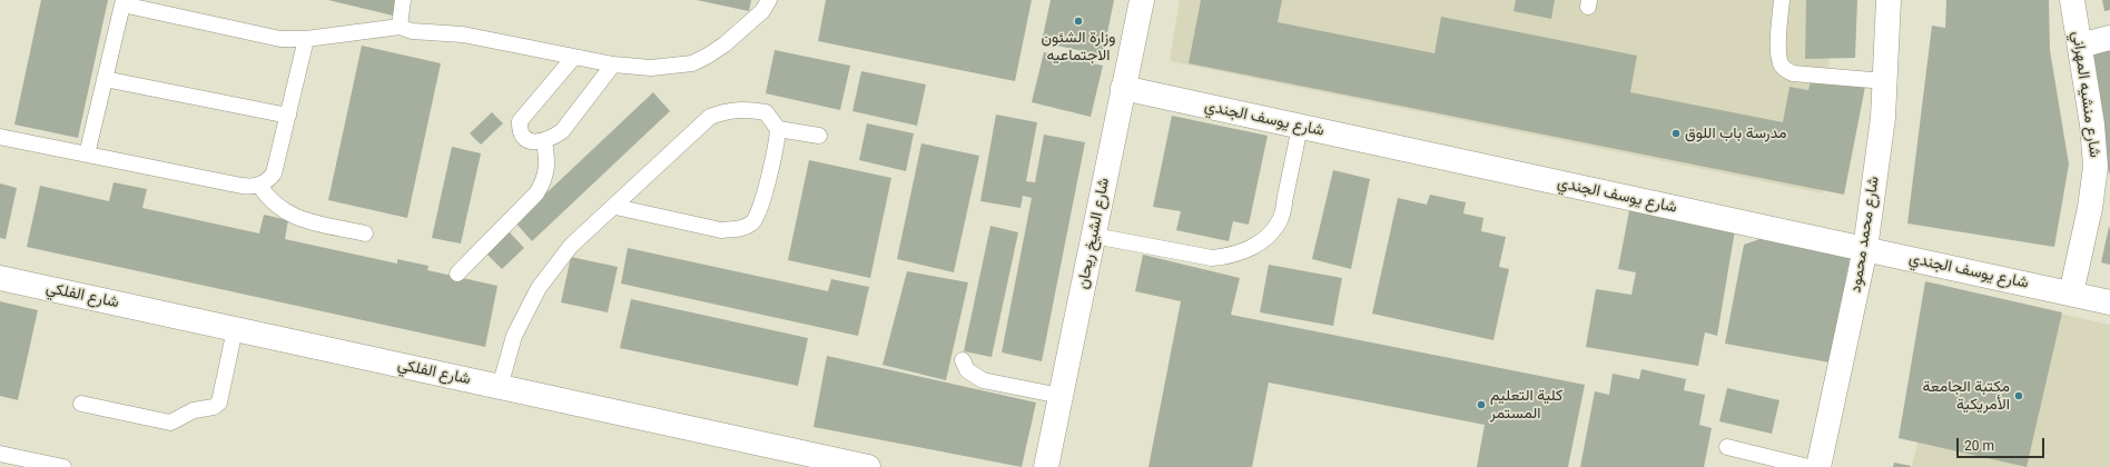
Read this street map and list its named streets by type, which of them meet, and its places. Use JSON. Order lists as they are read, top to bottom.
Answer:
{
  "streets": {
    "street": [
      "شارع منشيه المهراني",
      "شارع يوسف الجندي",
      "شارع الشيخ ريحان",
      "شارع محمد محمود",
      "شارع الفلكي"
    ]
  },
  "crossings": [
    ["شارع منشيه المهراني", "شارع يوسف الجندي"],
    ["شارع يوسف الجندي", "شارع الشيخ ريحان"],
    ["شارع يوسف الجندي", "شارع محمد محمود"]
  ],
  "places": [
    "وزارة الشئون الاجتماعيه",
    "مدرسة باب اللوق",
    "مكتبة الجامعة الأمريكية",
    "كلية التعليم المستمر"
  ],
  "scale_bar": "20 m"
}
